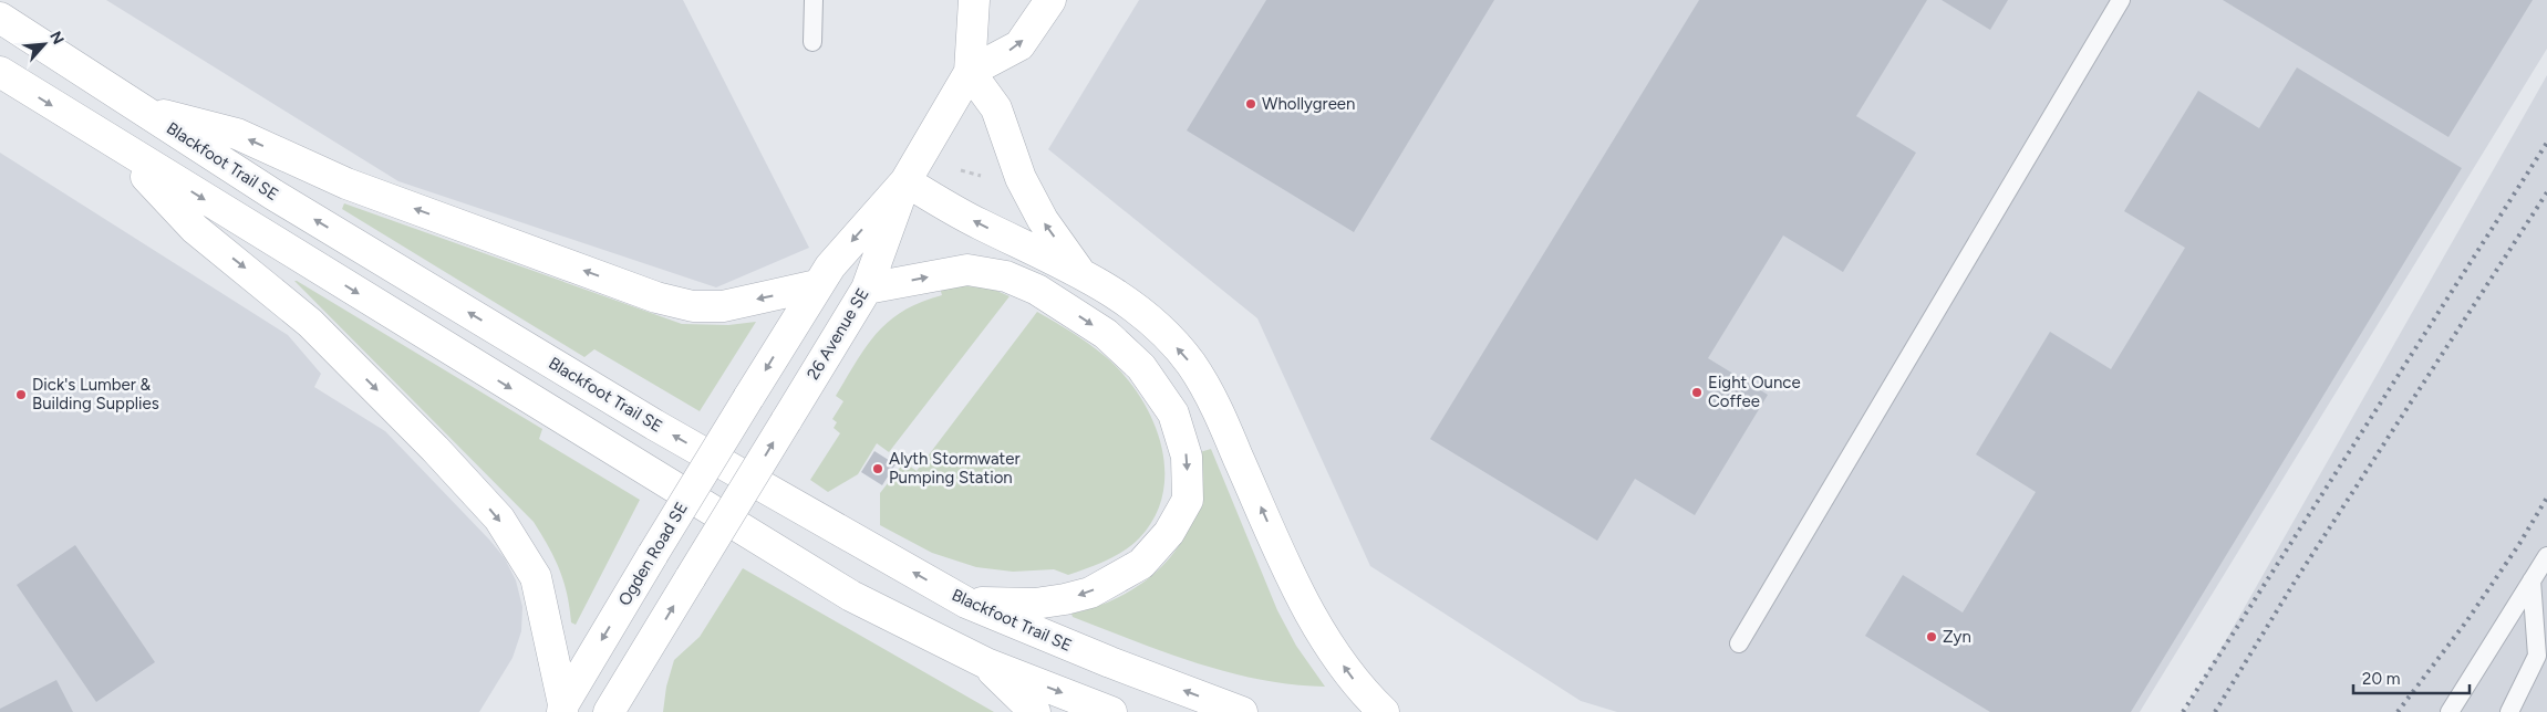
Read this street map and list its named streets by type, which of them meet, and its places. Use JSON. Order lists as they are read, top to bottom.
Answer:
{
  "streets": {
    "main road": ["Blackfoot Trail SE", "26 Avenue SE", "Ogden Road SE"]
  },
  "crossings": [
    ["26 Avenue SE", "Ogden Road SE"]
  ],
  "one_way": ["Ogden Road SE"],
  "places": [
    "Whollygreen",
    "Eight Ounce Coffee",
    "Dick's Lumber & Building Supplies",
    "Alyth Stormwater Pumping Station",
    "Zyn"
  ],
  "scale_bar": "20 m",
  "north": "top right"
}
